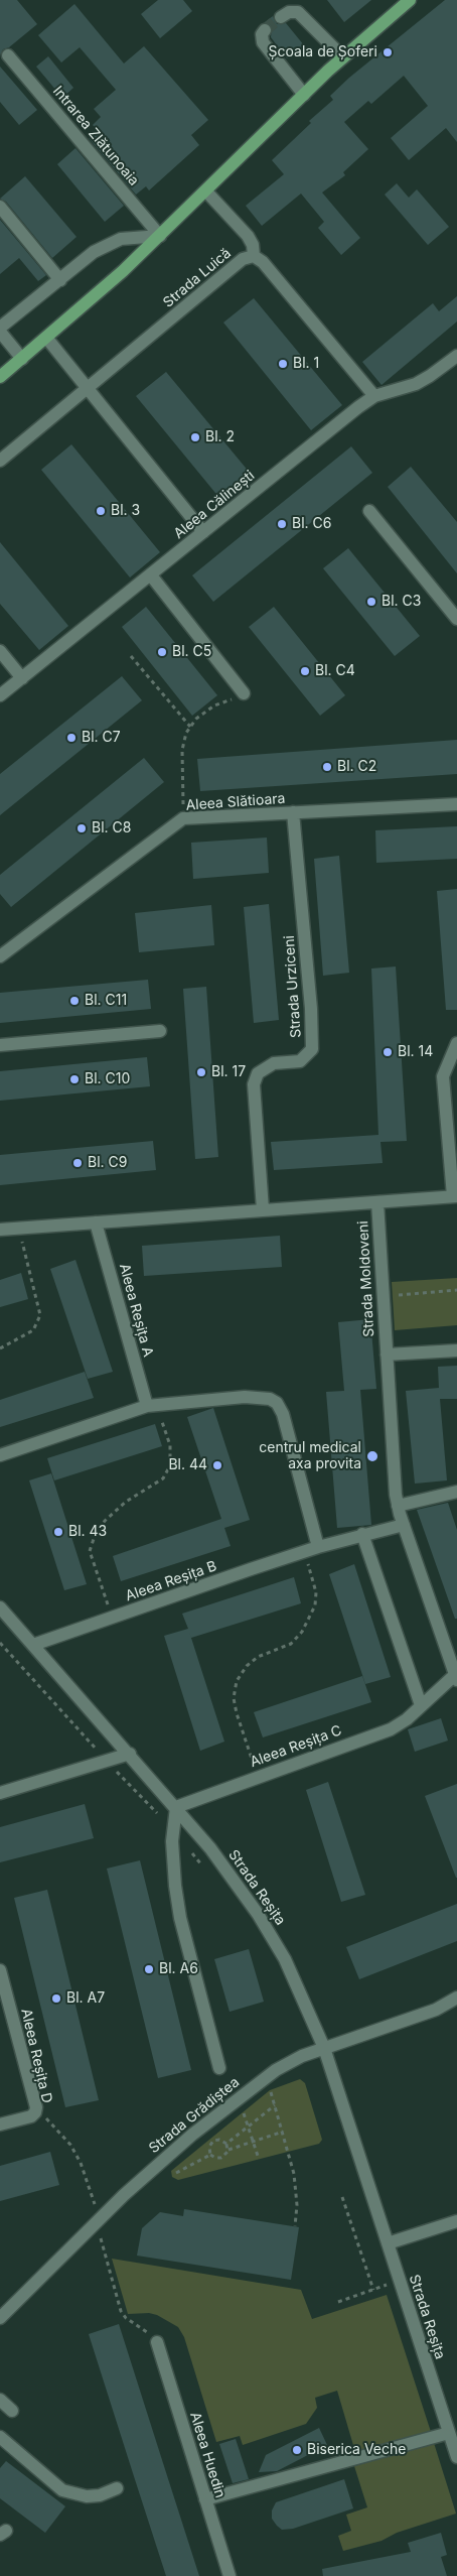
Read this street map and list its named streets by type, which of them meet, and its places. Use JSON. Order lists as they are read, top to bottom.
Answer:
{
  "streets": {
    "street": [
      "Intrarea Zlătunoaia",
      "Strada Luică",
      "Aleea Călinești",
      "Aleea Slătioara",
      "Strada Urziceni",
      "Strada Moldoveni",
      "Aleea Reșița A",
      "Aleea Reșița B",
      "Aleea Reșița C",
      "Strada Reșița",
      "Aleea Reșița D",
      "Strada Grădiștea",
      "Aleea Huedin"
    ]
  },
  "crossings": [
    ["Strada Luică", "Aleea Călinești"],
    ["Aleea Slătioara", "Strada Urziceni"],
    ["Strada Moldoveni", "Aleea Reșița B"],
    ["Strada Moldoveni", "Aleea Reșița C"],
    ["Aleea Reșița B", "Strada Reșița"],
    ["Aleea Reșița C", "Strada Reșița"],
    ["Strada Reșița", "Strada Grădiștea"]
  ],
  "places": [
    "Școala de Șoferi",
    "Bl. 1",
    "Bl. 2",
    "Bl. 3",
    "Bl. C6",
    "Bl. C3",
    "Bl. C5",
    "Bl. C4",
    "Bl. C7",
    "Bl. C2",
    "Bl. C8",
    "Bl. C11",
    "Bl. 14",
    "Bl. 17",
    "Bl. C10",
    "Bl. C9",
    "centrul medical axa provita",
    "Bl. 44",
    "Bl. 43",
    "Bl. A6",
    "Bl. A7",
    "Biserica Veche"
  ]
}
